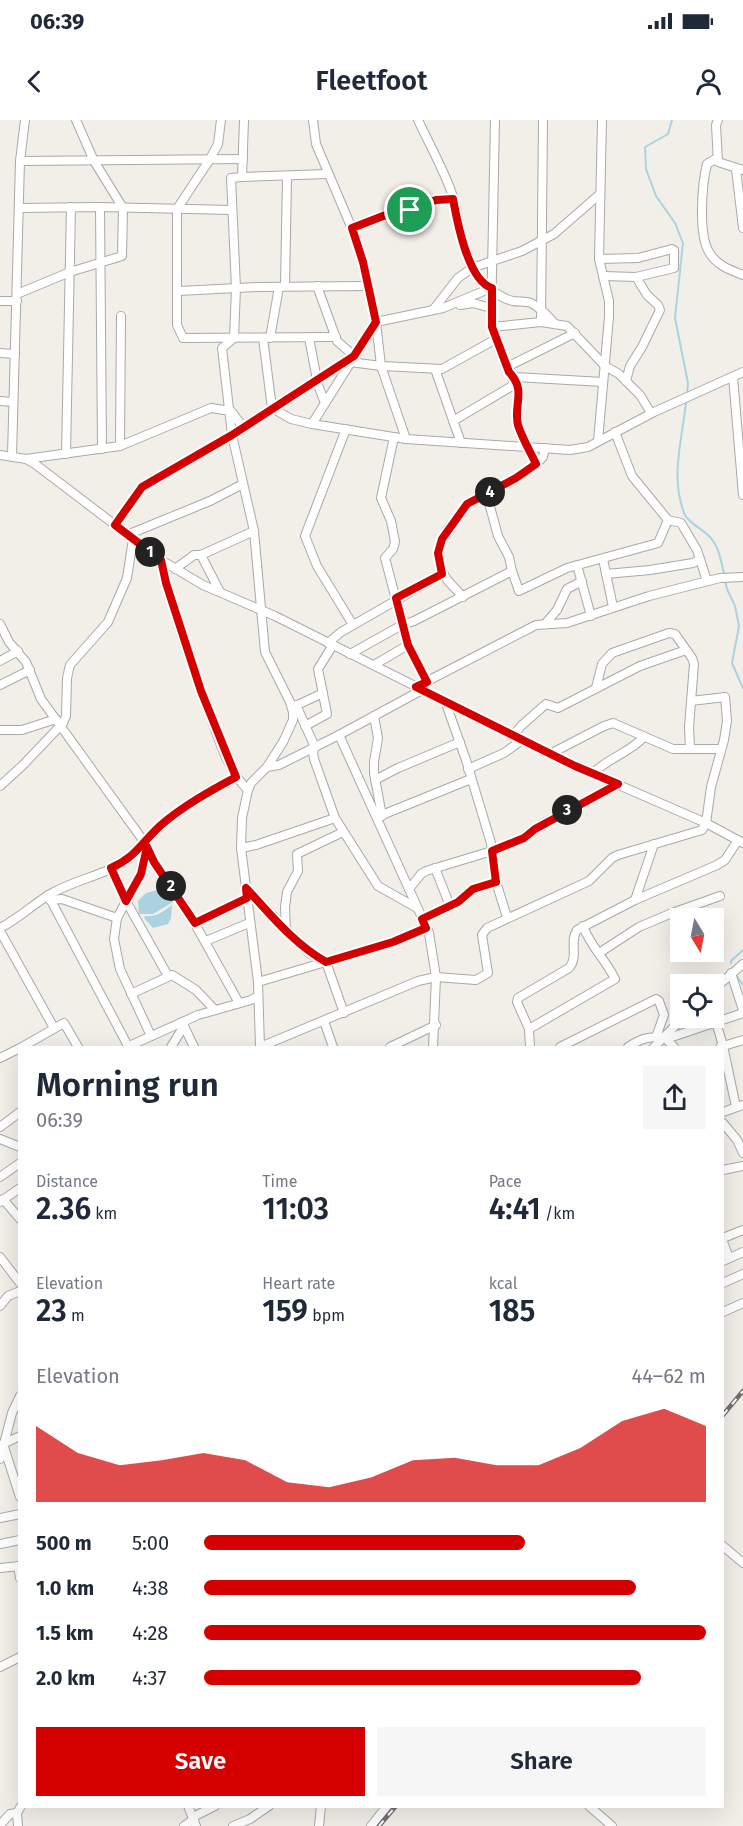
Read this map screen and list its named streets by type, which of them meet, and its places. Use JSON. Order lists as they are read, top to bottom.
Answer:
{
  "north": "bottom",
  "page": {
    "status": "06:39",
    "header": "Fleetfoot",
    "pins": [
      "4",
      "1",
      "3",
      "2"
    ],
    "heading": ["Morning run", "06:39"],
    "stats": [
      ["Distance", "2.36 km"],
      ["Time", "11:03"],
      ["Pace", "4:41 /km"],
      ["Elevation", "23 m"],
      ["Heart rate", "159 bpm"],
      ["kcal", "185"]
    ],
    "chart": ["Elevation", "44–62 m"],
    "list": [
      {
        "name": "500 m",
        "note": "5:00"
      },
      {
        "name": "1.0 km",
        "note": "4:38"
      },
      {
        "name": "1.5 km",
        "note": "4:28"
      },
      {
        "name": "2.0 km",
        "note": "4:37"
      }
    ],
    "buttons": ["Save", "Share"]
  }
}
